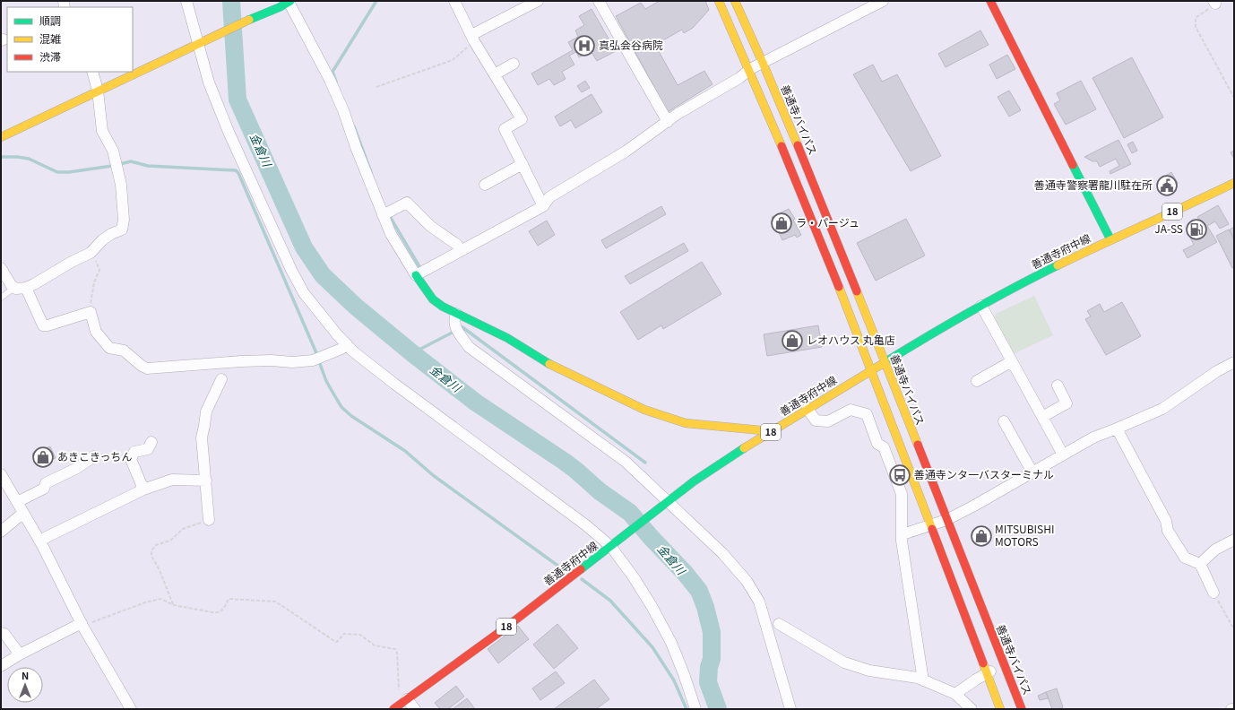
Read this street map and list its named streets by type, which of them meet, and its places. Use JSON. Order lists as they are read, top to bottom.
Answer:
{
  "streets": {
    "main road": ["善通寺バイパス", "18", "善通寺府中線"]
  },
  "crossings": [
    ["善通寺バイパス", "善通寺府中線"]
  ],
  "water": ["金倉川"],
  "places": {
    "hospital": ["真弘会谷病院"],
    "public building": ["善通寺警察署龍川駐在所"],
    "shop": [
      "ラ・パージュ",
      "レオハウス 丸亀店",
      "あきこきっちん",
      "MITSUBISHI MOTORS"
    ],
    "fuel station": ["JA-SS"],
    "bus stop": ["善通寺ンタ一バスターミナル"]
  },
  "legend": ["順調", "混雑", "渋滞"],
  "north": "top"
}
